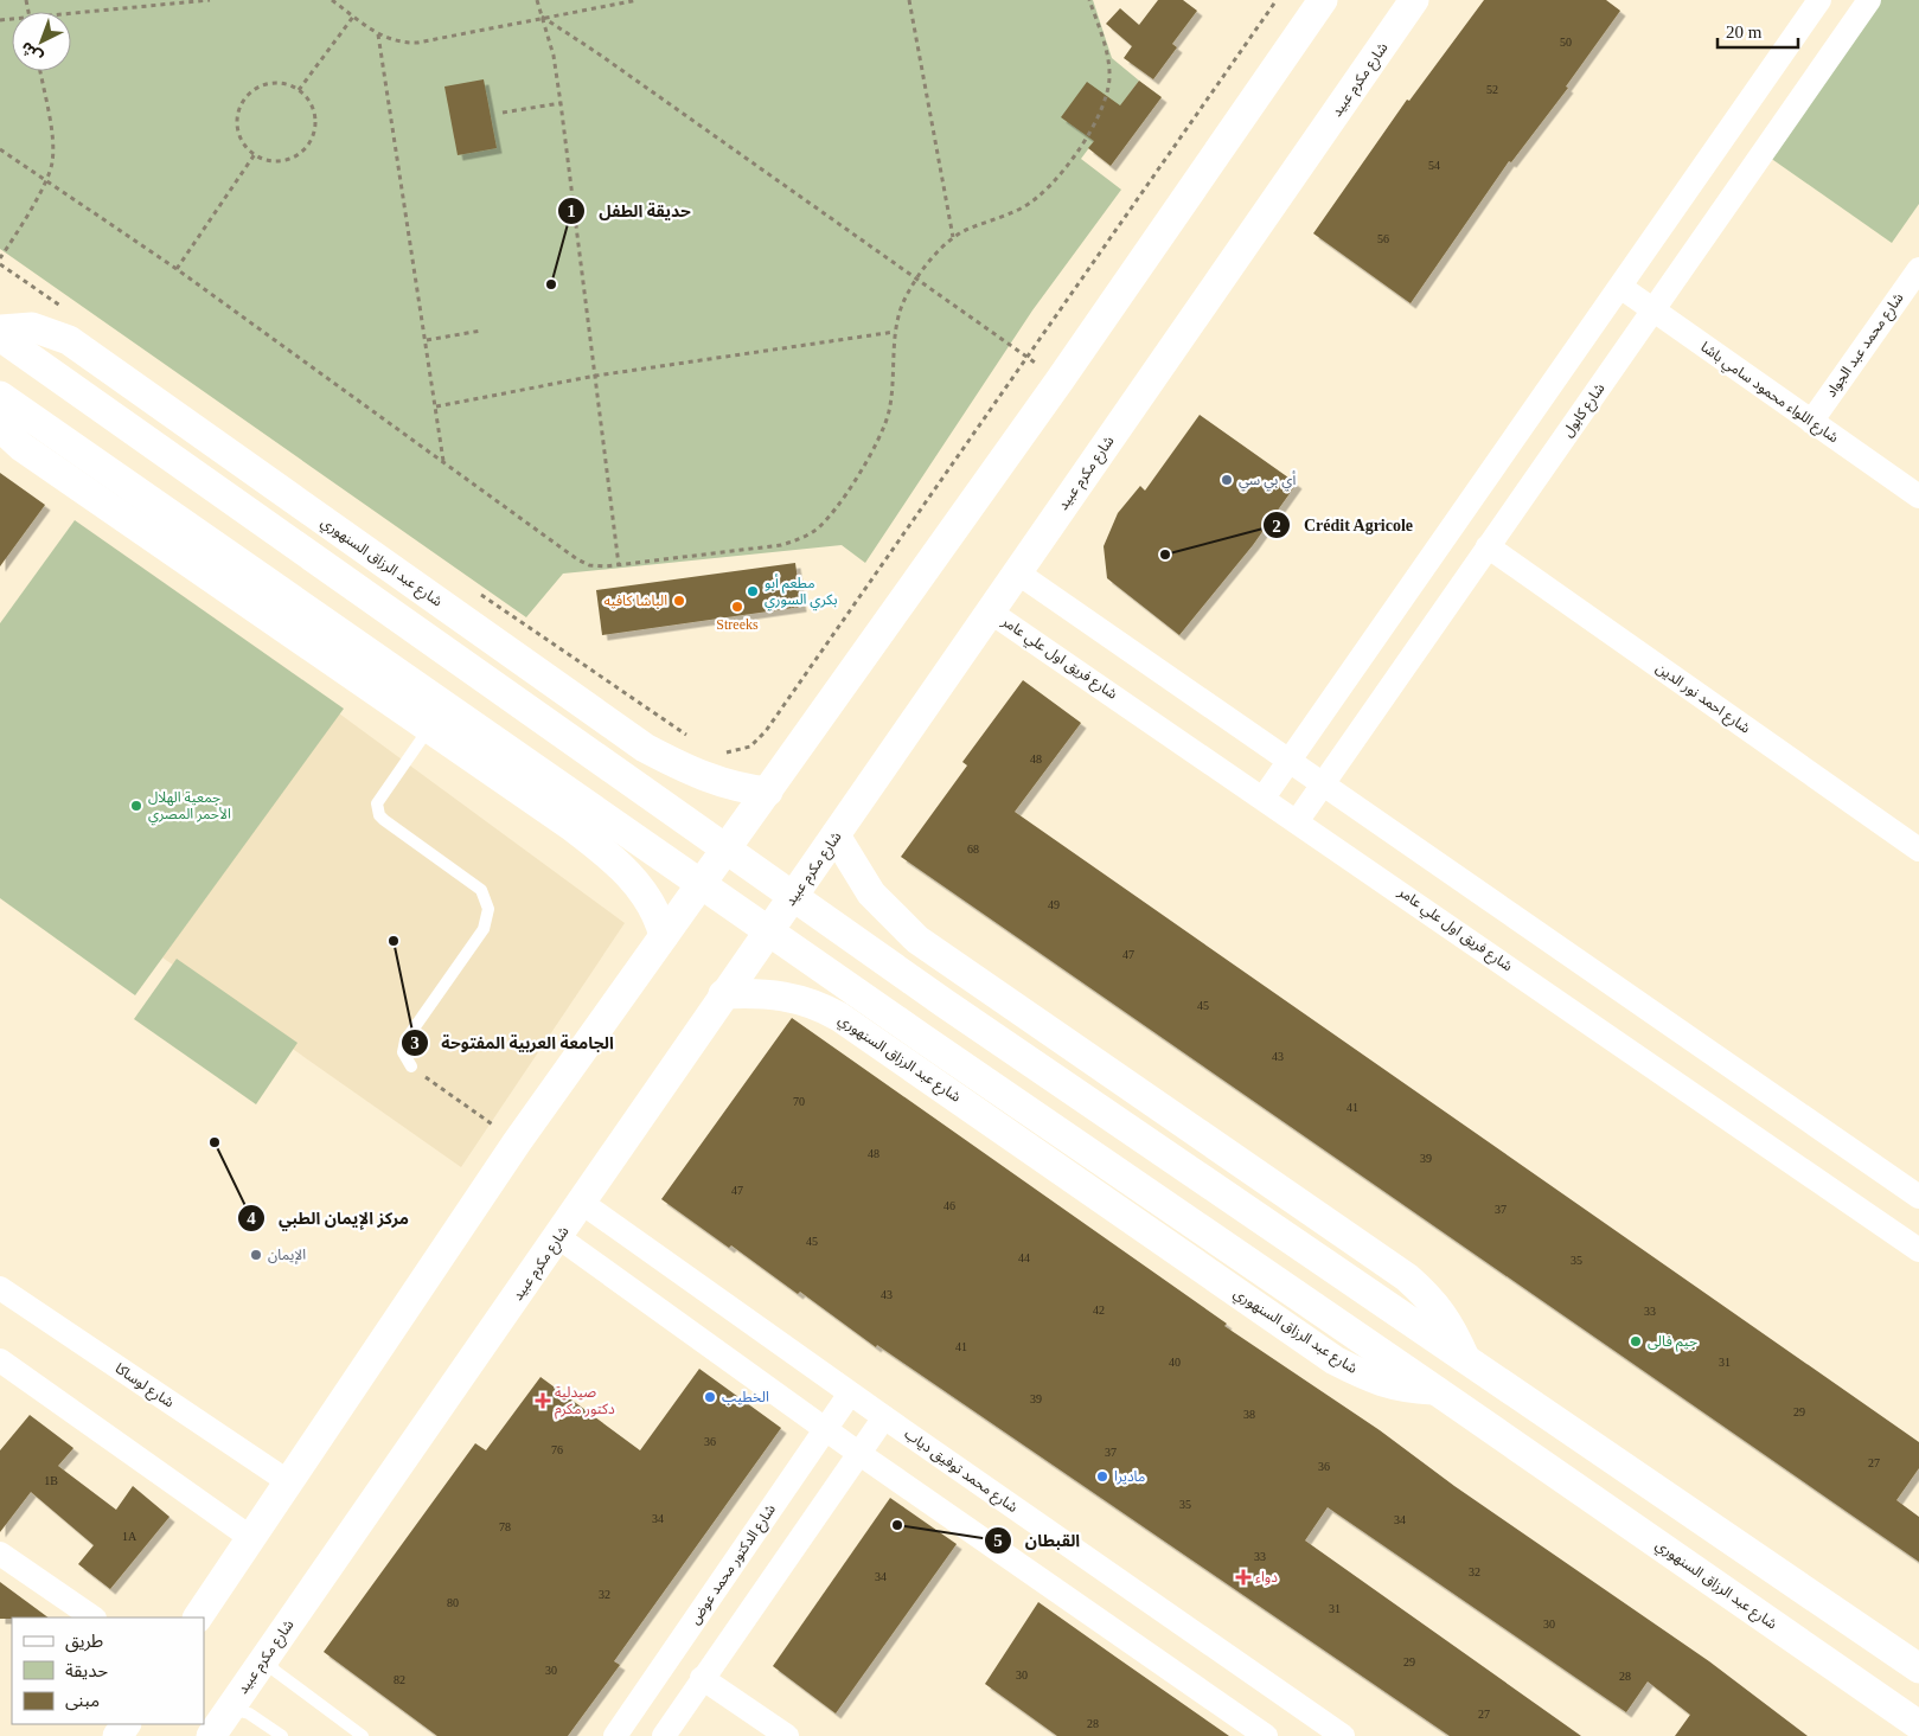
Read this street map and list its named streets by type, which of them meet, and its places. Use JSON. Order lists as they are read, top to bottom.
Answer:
{
  "streets": {
    "street": [
      "شارع مكرم عبيد",
      "شارع محمد عبد الجواد",
      "شارع اللواء محمود سامي باشا",
      "شارع كابول",
      "شارع عبد الرزاق السنهوري",
      "شارع فريق اول علي عامر",
      "شارع احمد نور الدين",
      "شارع لوساكا",
      "شارع محمد توفيق دياب",
      "شارع الدكتور محمد عوض"
    ]
  },
  "crossings": [
    ["شارع مكرم عبيد", "شارع عبد الرزاق السنهوري"],
    ["شارع مكرم عبيد", "شارع فريق اول علي عامر"],
    ["شارع مكرم عبيد", "شارع محمد توفيق دياب"],
    ["شارع محمد عبد الجواد", "شارع اللواء محمود سامي باشا"],
    ["شارع اللواء محمود سامي باشا", "شارع كابول"],
    ["شارع كابول", "شارع فريق اول علي عامر"],
    ["شارع كابول", "شارع احمد نور الدين"],
    ["شارع محمد توفيق دياب", "شارع الدكتور محمد عوض"]
  ],
  "places": {
    "other": [
      "حديقة الطفل",
      "أي بي سي",
      "Crédit Agricole",
      "مطعم أبو بكري السوري",
      "الباشا كافيه",
      "Streeks",
      "جمعية الهلال الأحمر المصري",
      "الجامعة العربية المفتوحة",
      "مركز الإيمان الطبي",
      "الإيمان",
      "جيم فالى",
      "الخطيب",
      "ماديرا",
      "القبطان"
    ],
    "health": ["صيدلية دكتور مكرم", "دواء"]
  },
  "house_numbers": [
    "50",
    "52",
    "54",
    "56",
    "48",
    "68",
    "49",
    "47",
    "45",
    "43",
    "70",
    "41",
    "48",
    "39",
    "47",
    "46",
    "37",
    "45",
    "44",
    "35",
    "43",
    "42",
    "33",
    "41",
    "40",
    "31",
    "39",
    "29",
    "38",
    "36",
    "76",
    "37",
    "27",
    "36",
    "1B",
    "35",
    "34",
    "34",
    "78",
    "1A",
    "33",
    "32",
    "34",
    "32",
    "80",
    "31",
    "30",
    "29",
    "30",
    "30",
    "28",
    "82",
    "27",
    "28"
  ],
  "legend": ["طريق", "حديقة", "مبنى"],
  "scale_bar": "20 m",
  "north": "bottom left"
}
